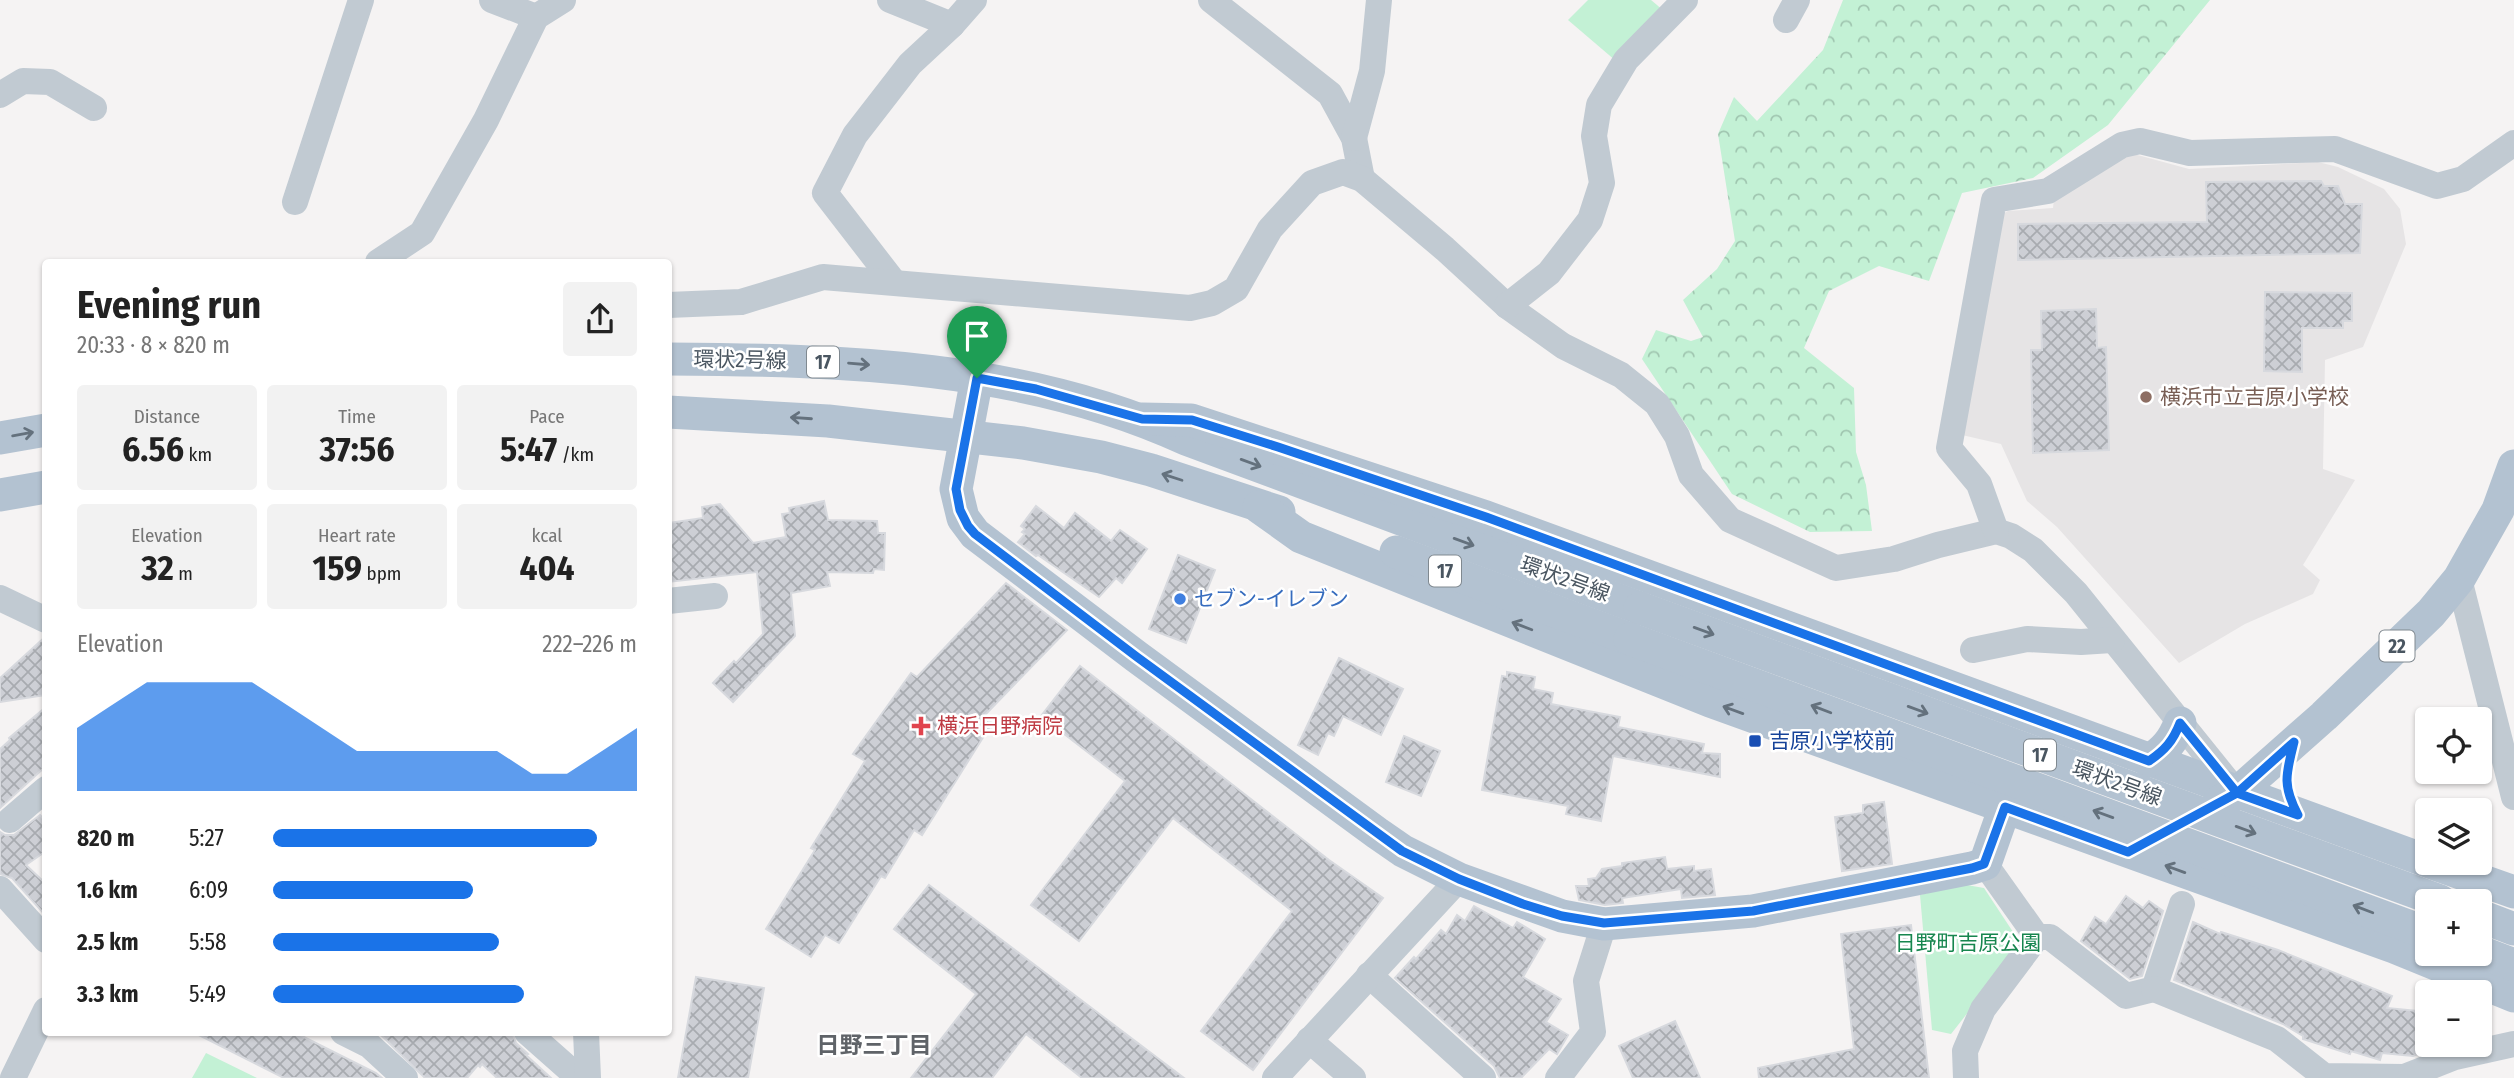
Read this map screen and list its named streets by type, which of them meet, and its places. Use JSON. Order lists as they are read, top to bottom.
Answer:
{
  "streets": {
    "main road": ["環状2号線", "17", "22"]
  },
  "districts": ["日野三丁目"],
  "parks": ["日野町吉原公園"],
  "places": {
    "other": ["横浜市立吉原小学校", "セブン-イレブン"],
    "health": ["横浜日野病院"],
    "transit": ["吉原小学校前"]
  },
  "page": {
    "heading": ["Evening run", "20:33 · 8 × 820 m"],
    "stats": [
      ["Distance", "6.56 km"],
      ["Time", "37:56"],
      ["Pace", "5:47 /km"],
      ["Elevation", "32 m"],
      ["Heart rate", "159 bpm"],
      ["kcal", "404"]
    ],
    "chart": ["Elevation", "222–226 m"],
    "map_buttons": ["+", "−"],
    "list": [
      {
        "name": "820 m",
        "note": "5:27"
      },
      {
        "name": "1.6 km",
        "note": "6:09"
      },
      {
        "name": "2.5 km",
        "note": "5:58"
      },
      {
        "name": "3.3 km",
        "note": "5:49"
      }
    ]
  }
}
